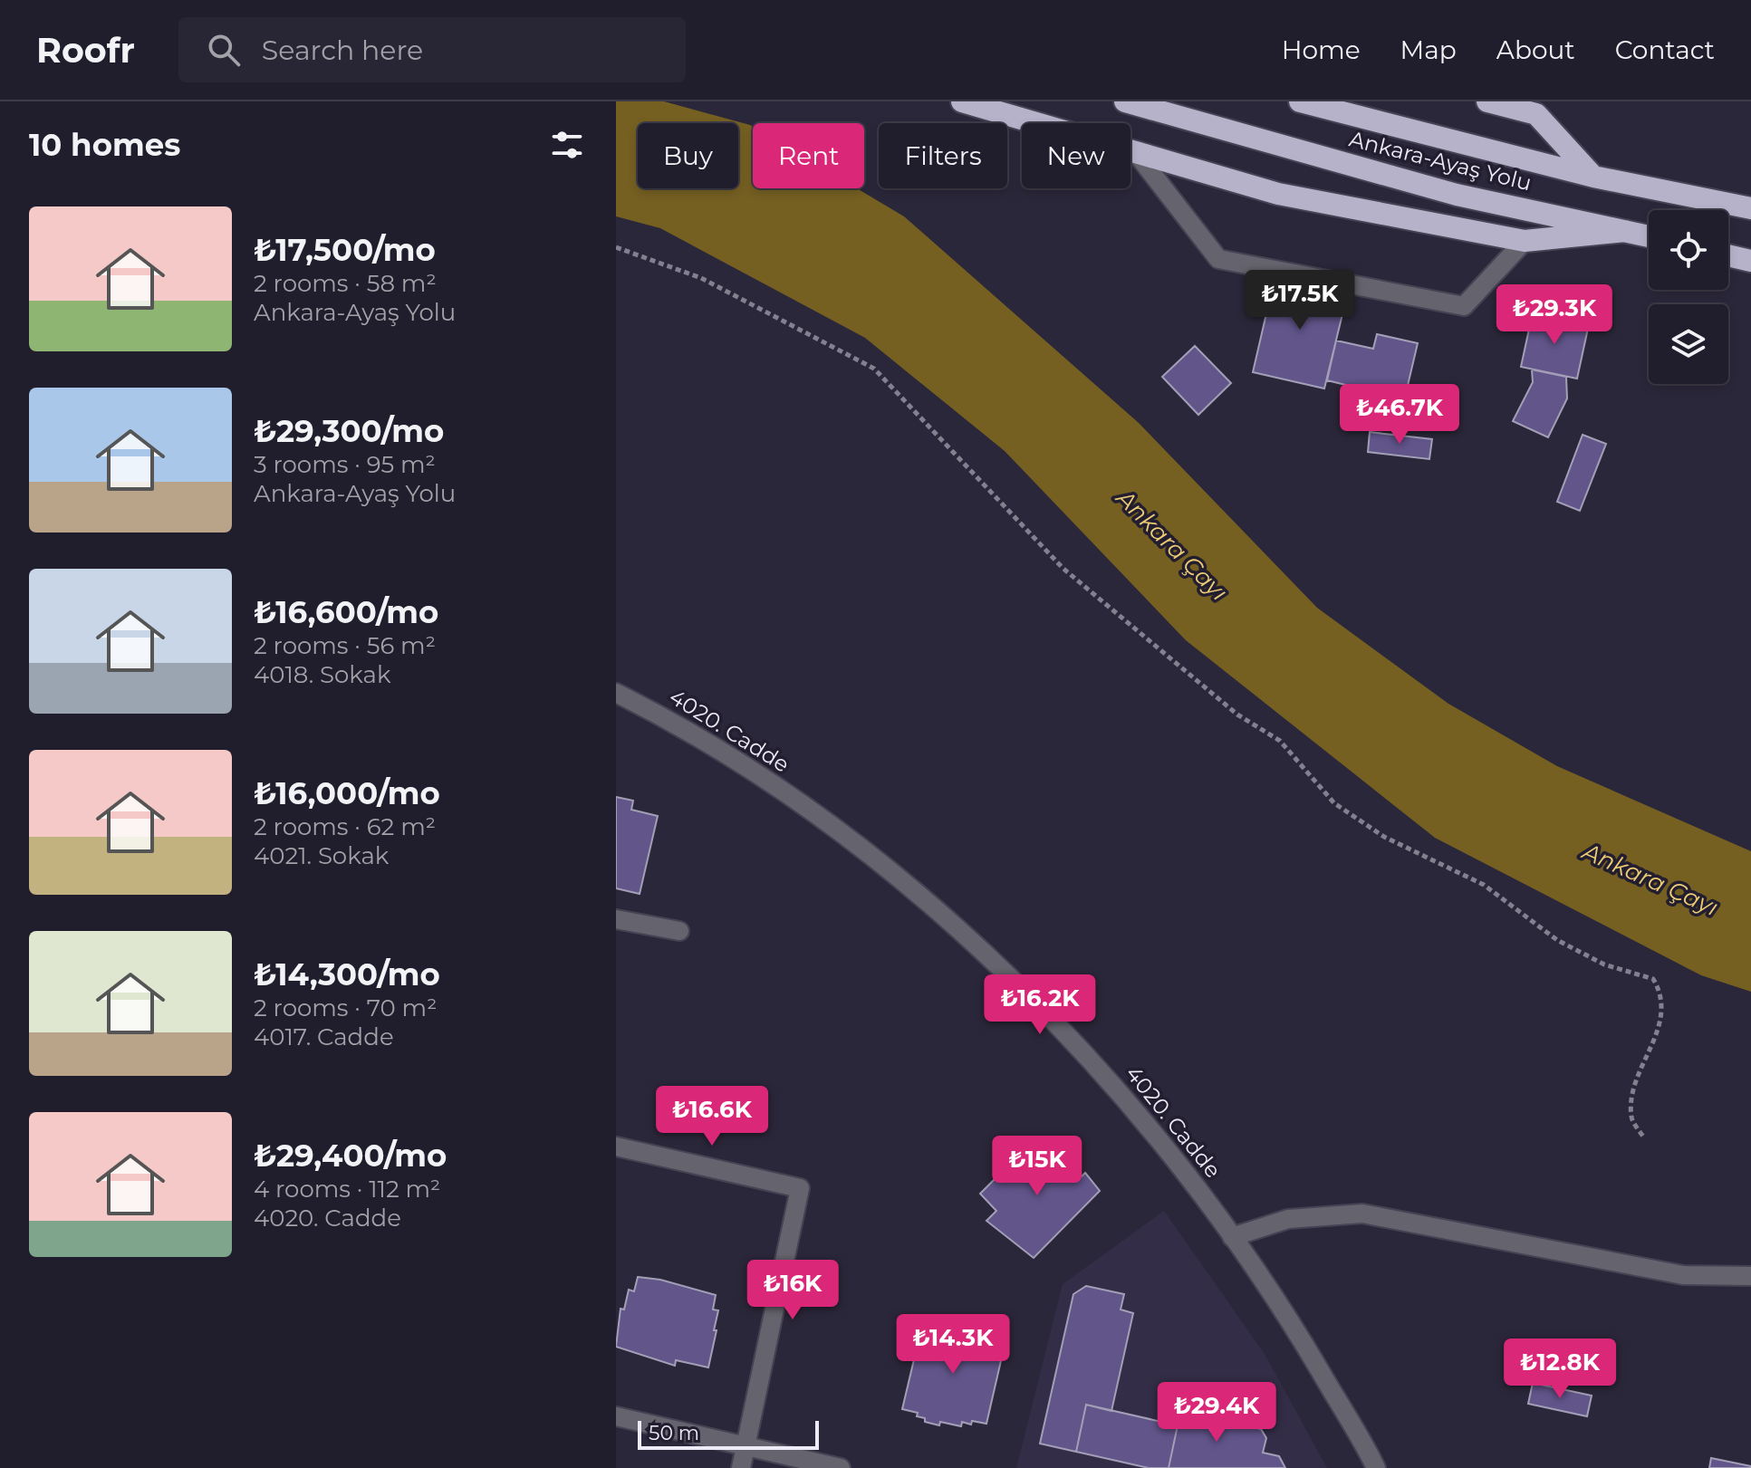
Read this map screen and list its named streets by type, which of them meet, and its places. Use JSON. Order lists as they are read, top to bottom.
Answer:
{
  "streets": {
    "highway": ["Ankara-Ayaş Yolu"],
    "street": ["4020. Cadde"]
  },
  "water": ["Ankara Çayı"],
  "scale_bar": "50 m",
  "page": {
    "header": "Roofr",
    "search": "Search here",
    "nav": [
      "Home",
      "Map",
      "About",
      "Contact"
    ],
    "heading": "10 homes",
    "chip": [
      "Buy",
      "Rent",
      "Filters",
      "New"
    ],
    "list": [
      {
        "name": "₺17,500/mo",
        "note": "2 rooms · 58 m² · Ankara-Ayaş Yolu"
      },
      {
        "name": "₺29,300/mo",
        "note": "3 rooms · 95 m² · Ankara-Ayaş Yolu"
      },
      {
        "name": "₺16,600/mo",
        "note": "2 rooms · 56 m² · 4018. Sokak"
      },
      {
        "name": "₺16,000/mo",
        "note": "2 rooms · 62 m² · 4021. Sokak"
      },
      {
        "name": "₺14,300/mo",
        "note": "2 rooms · 70 m² · 4017. Cadde"
      },
      {
        "name": "₺29,400/mo",
        "note": "4 rooms · 112 m² · 4020. Cadde"
      }
    ],
    "price": [
      "₺17.5K",
      "₺29.3K",
      "₺46.7K",
      "₺16.2K",
      "₺16.6K",
      "₺15K",
      "₺16K",
      "₺14.3K",
      "₺12.8K",
      "₺29.4K"
    ],
    "scale": "50 m"
  }
}
